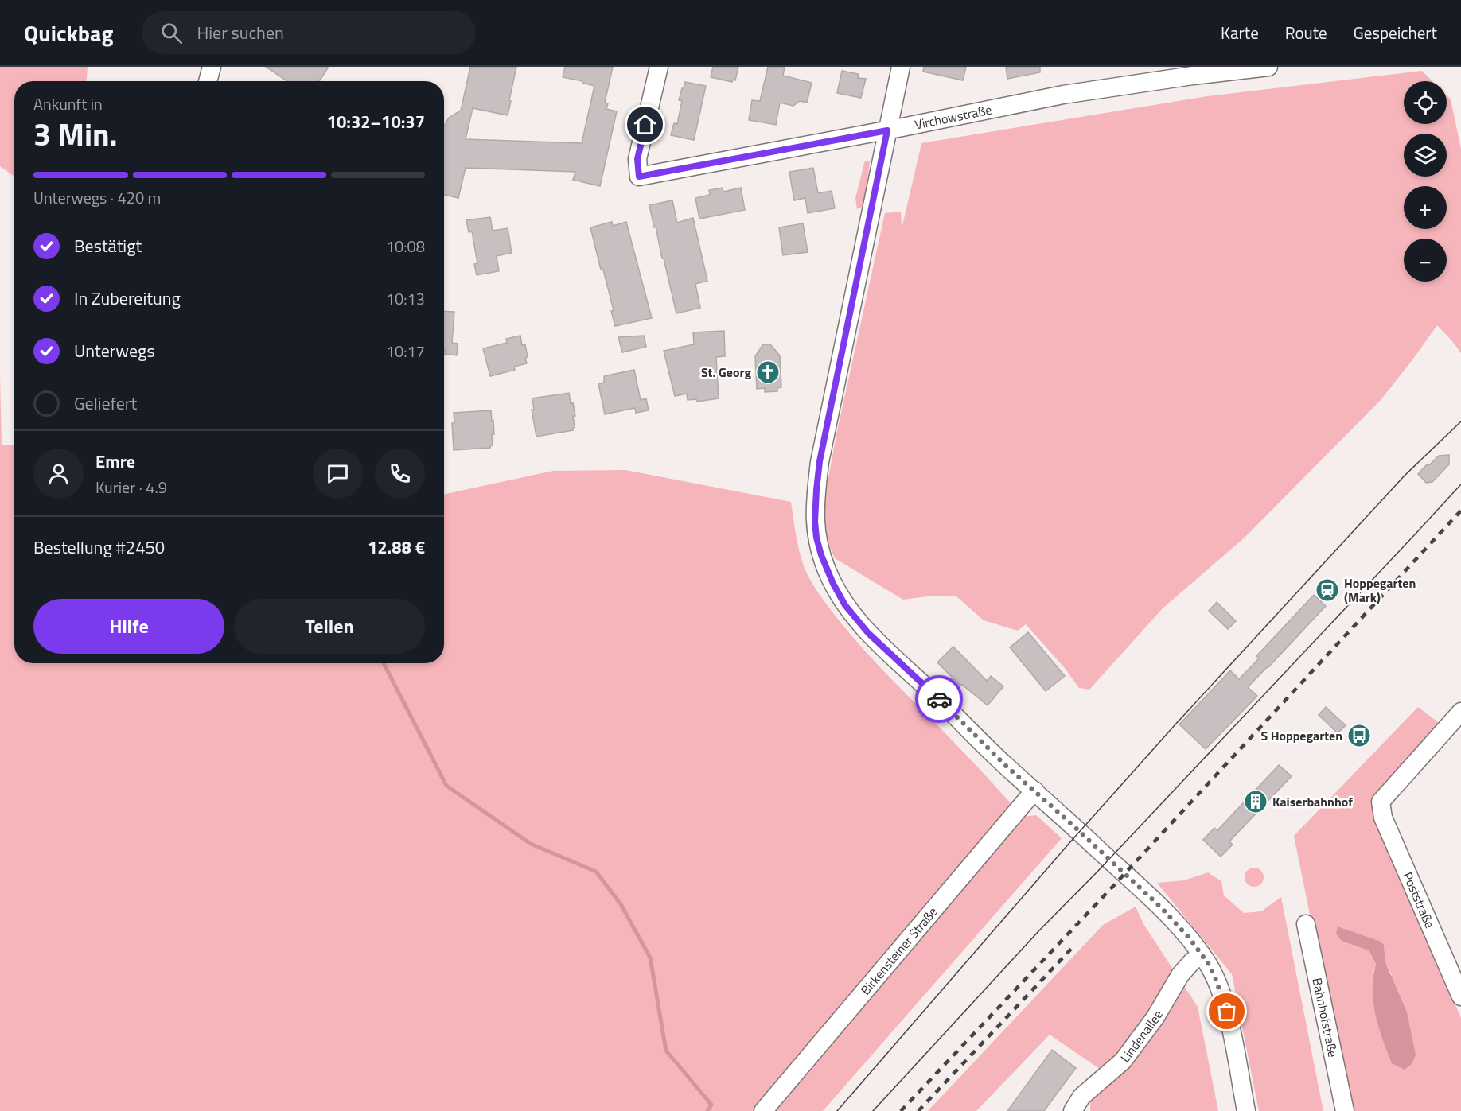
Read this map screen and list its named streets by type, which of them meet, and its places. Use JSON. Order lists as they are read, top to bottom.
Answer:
{
  "streets": {
    "street": [
      "Virchowstraße",
      "Poststraße",
      "Birkensteiner Straße",
      "Bahnhofstraße",
      "Lindenallee"
    ]
  },
  "places": {
    "church": ["St. Georg"],
    "station": ["Hoppegarten (Mark)"],
    "bus stop": ["S Hoppegarten"],
    "building": ["Kaiserbahnhof"]
  },
  "page": {
    "header": "Quickbag",
    "search": "Hier suchen",
    "nav": ["Karte", "Route", "Gespeichert"],
    "map_buttons": ["+", "−"],
    "heading": ["3 Min.", "Ankunft in", "10:32–10:37"],
    "panel": [
      "Emre",
      "Kurier · 4.9",
      "Bestellung #2450",
      "12.88 €"
    ],
    "bar": "Unterwegs · 420 m",
    "list": [
      ["Bestätigt", "10:08"],
      ["In Zubereitung", "10:13"],
      ["Unterwegs", "10:17"],
      "Geliefert"
    ],
    "buttons": ["Hilfe", "Teilen"]
  }
}
